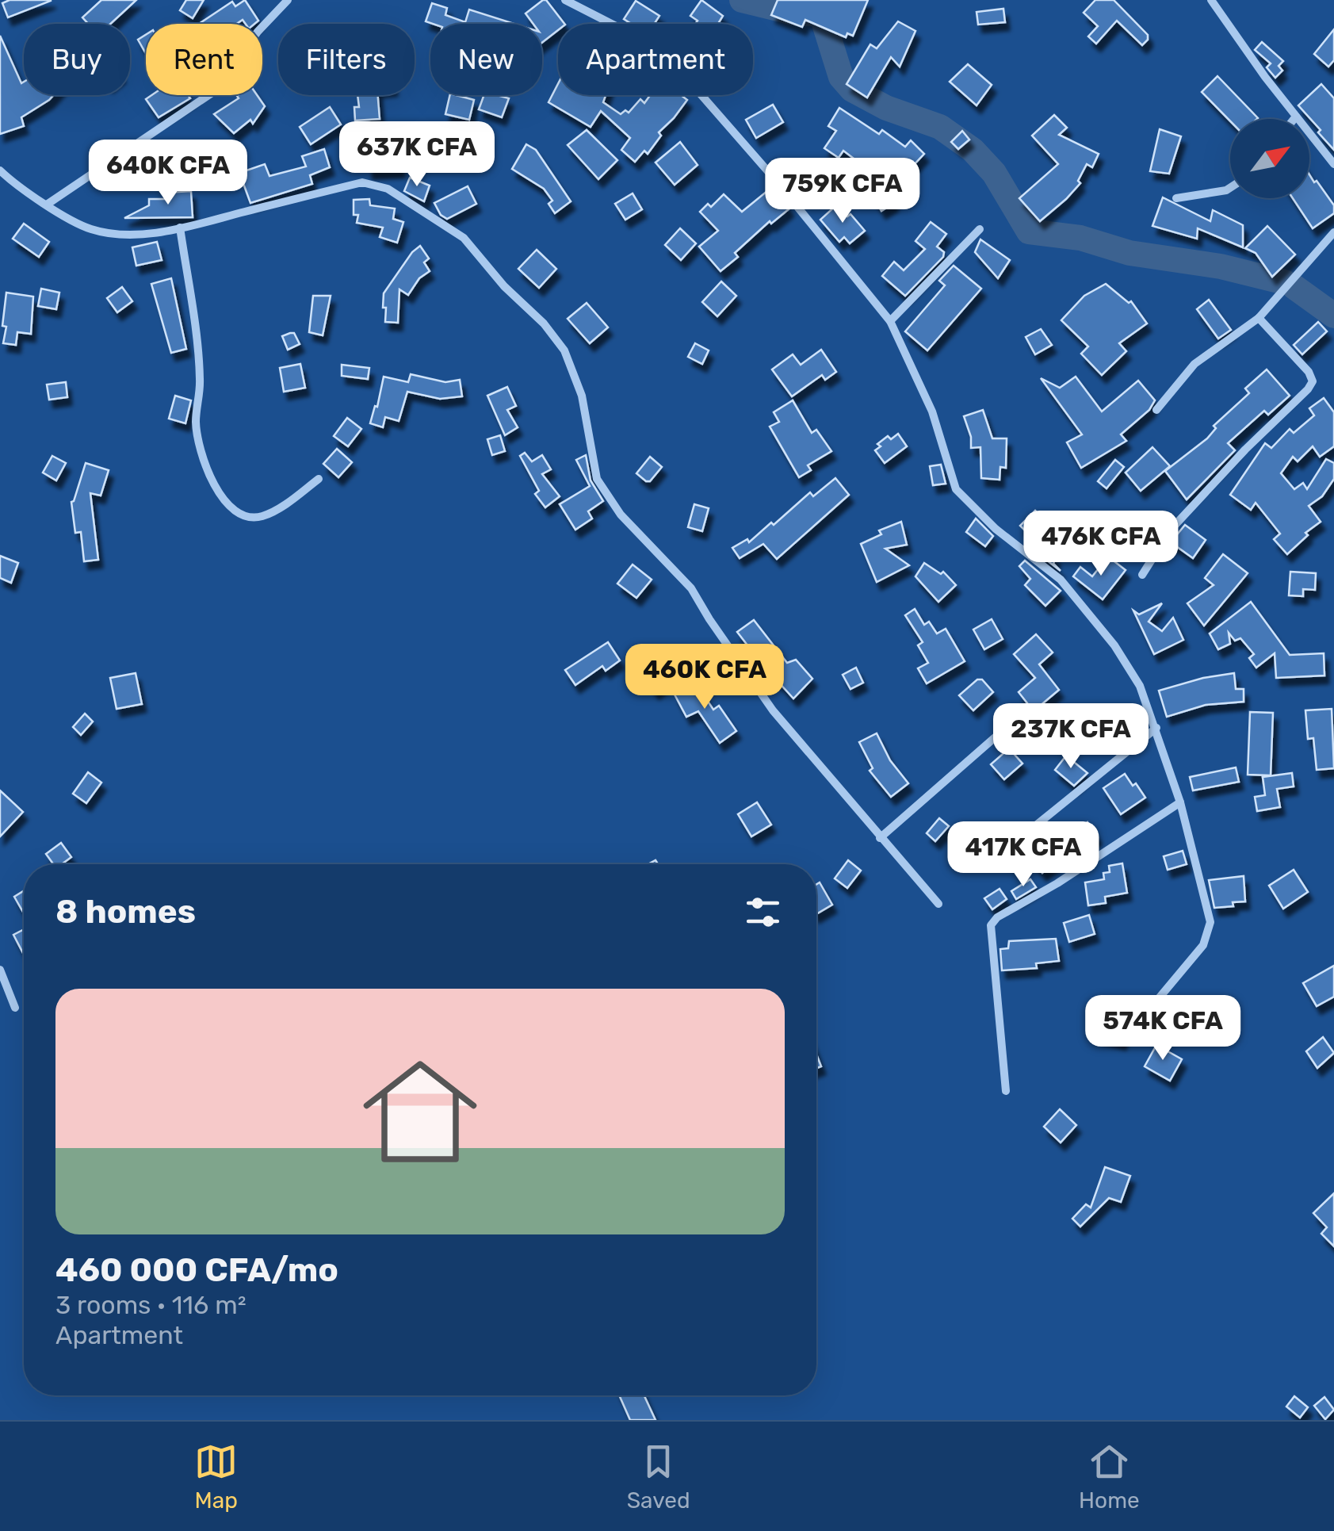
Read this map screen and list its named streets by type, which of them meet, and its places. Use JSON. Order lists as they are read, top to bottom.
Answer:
{
  "north": "top right",
  "page": {
    "chip": [
      "Buy",
      "Rent",
      "Filters",
      "New",
      "Apartment"
    ],
    "price": [
      "637K CFA",
      "640K CFA",
      "759K CFA",
      "476K CFA",
      "460K CFA",
      "237K CFA",
      "417K CFA",
      "574K CFA"
    ],
    "heading": "8 homes",
    "list": [
      {
        "name": "460 000 CFA/mo",
        "note": "3 rooms · 116 m² · Apartment"
      }
    ],
    "tabs": ["Map", "Saved", "Home"]
  }
}
